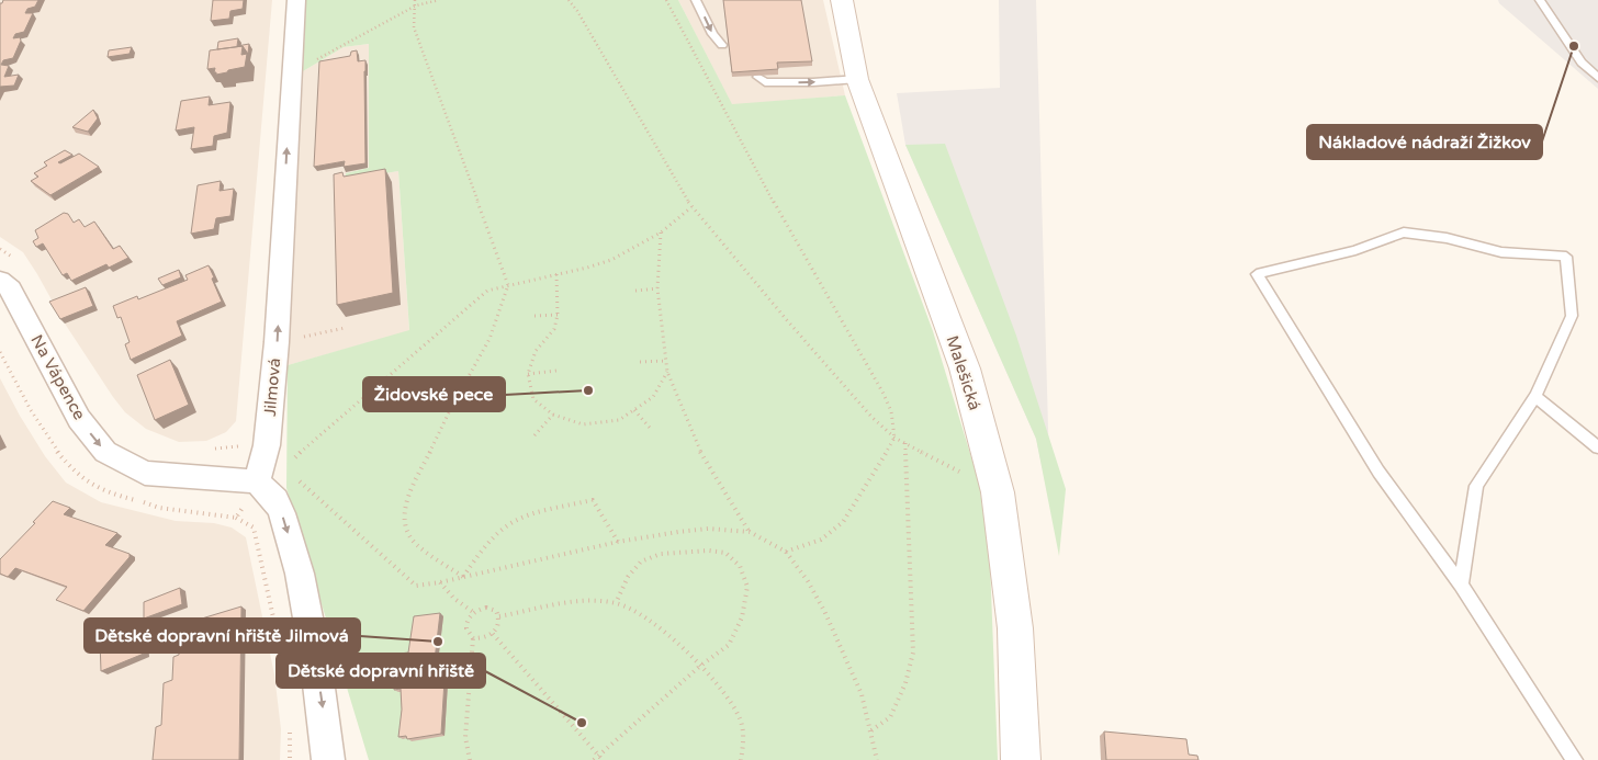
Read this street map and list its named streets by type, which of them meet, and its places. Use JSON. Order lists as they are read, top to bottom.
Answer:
{
  "streets": {
    "street": ["Malešická", "Na Vápence", "Jilmová"]
  },
  "crossings": [
    ["Na Vápence", "Jilmová"]
  ],
  "one_way": ["Na Vápence", "Jilmová"],
  "places": [
    "Nákladové nádraží Žižkov",
    "Židovské pece",
    "Dětské dopravní hřiště Jilmová",
    "Dětské dopravní hřiště"
  ]
}
